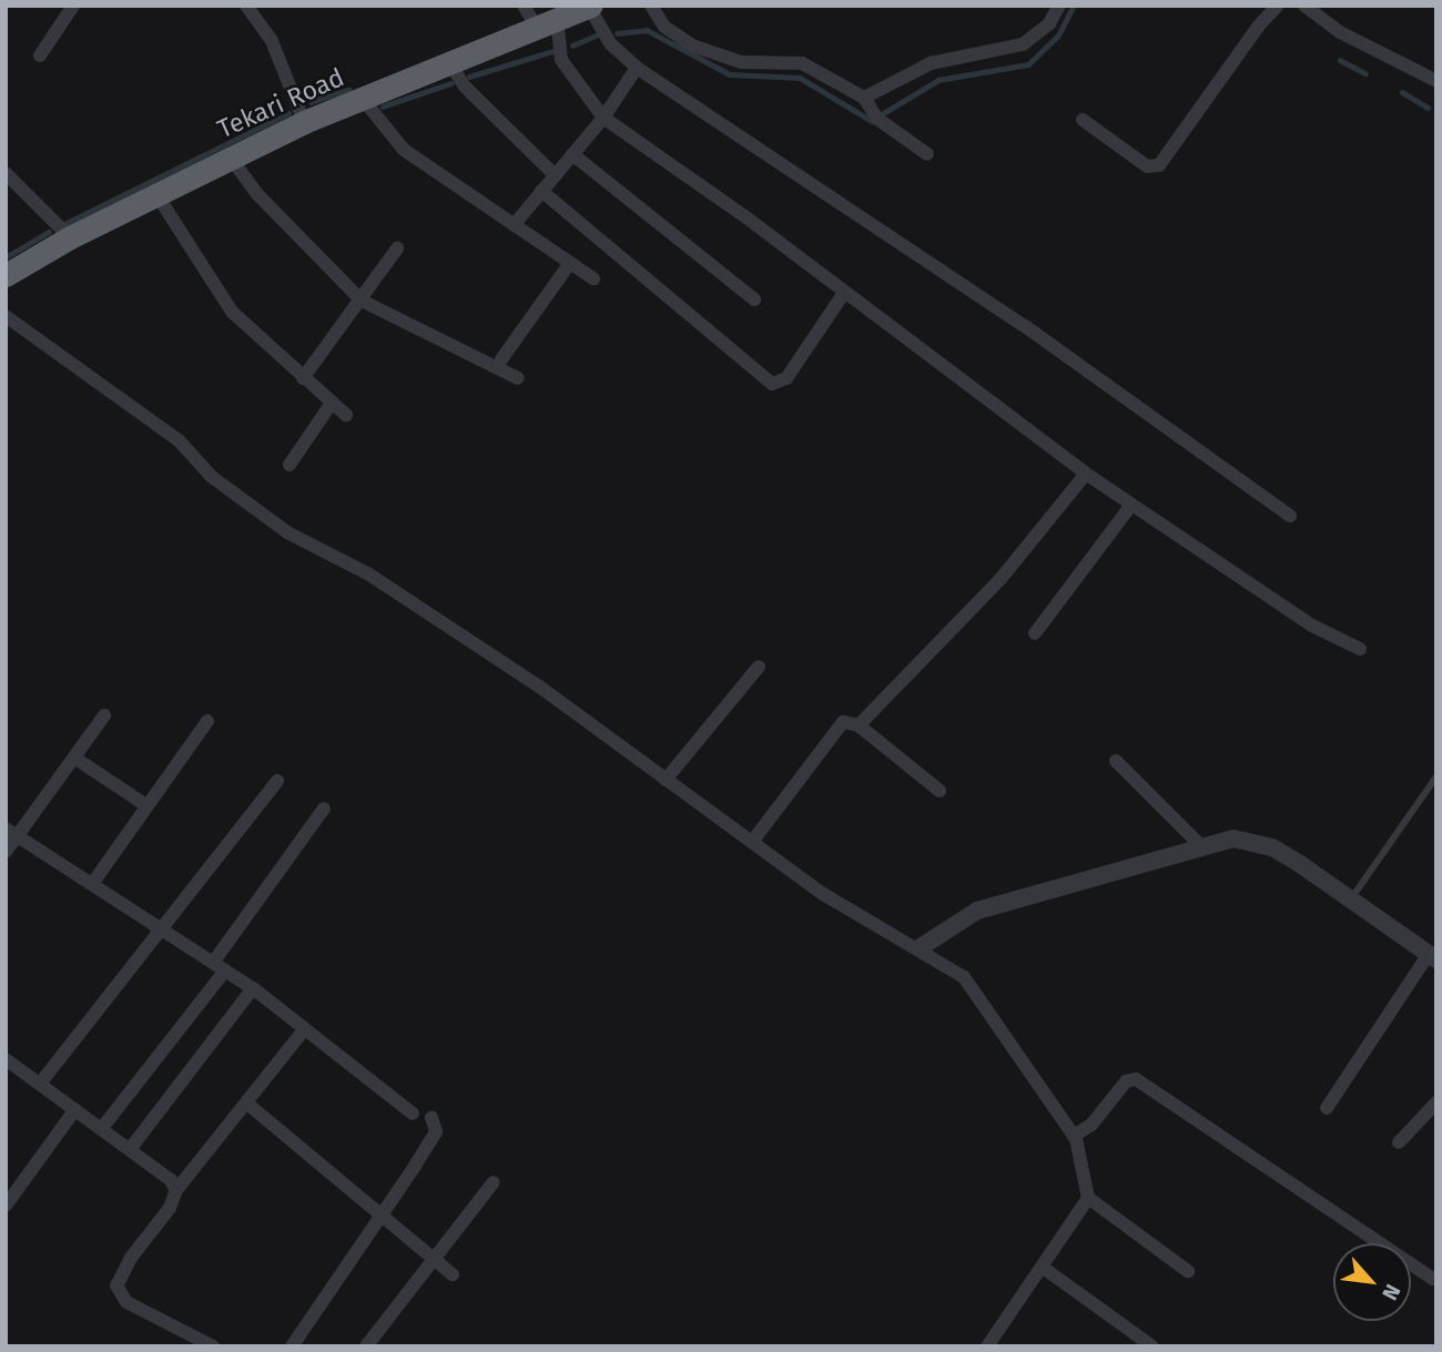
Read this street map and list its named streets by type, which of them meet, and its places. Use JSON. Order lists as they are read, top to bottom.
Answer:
{
  "streets": {
    "highway": ["Tekari Road"]
  },
  "north": "bottom right"
}
